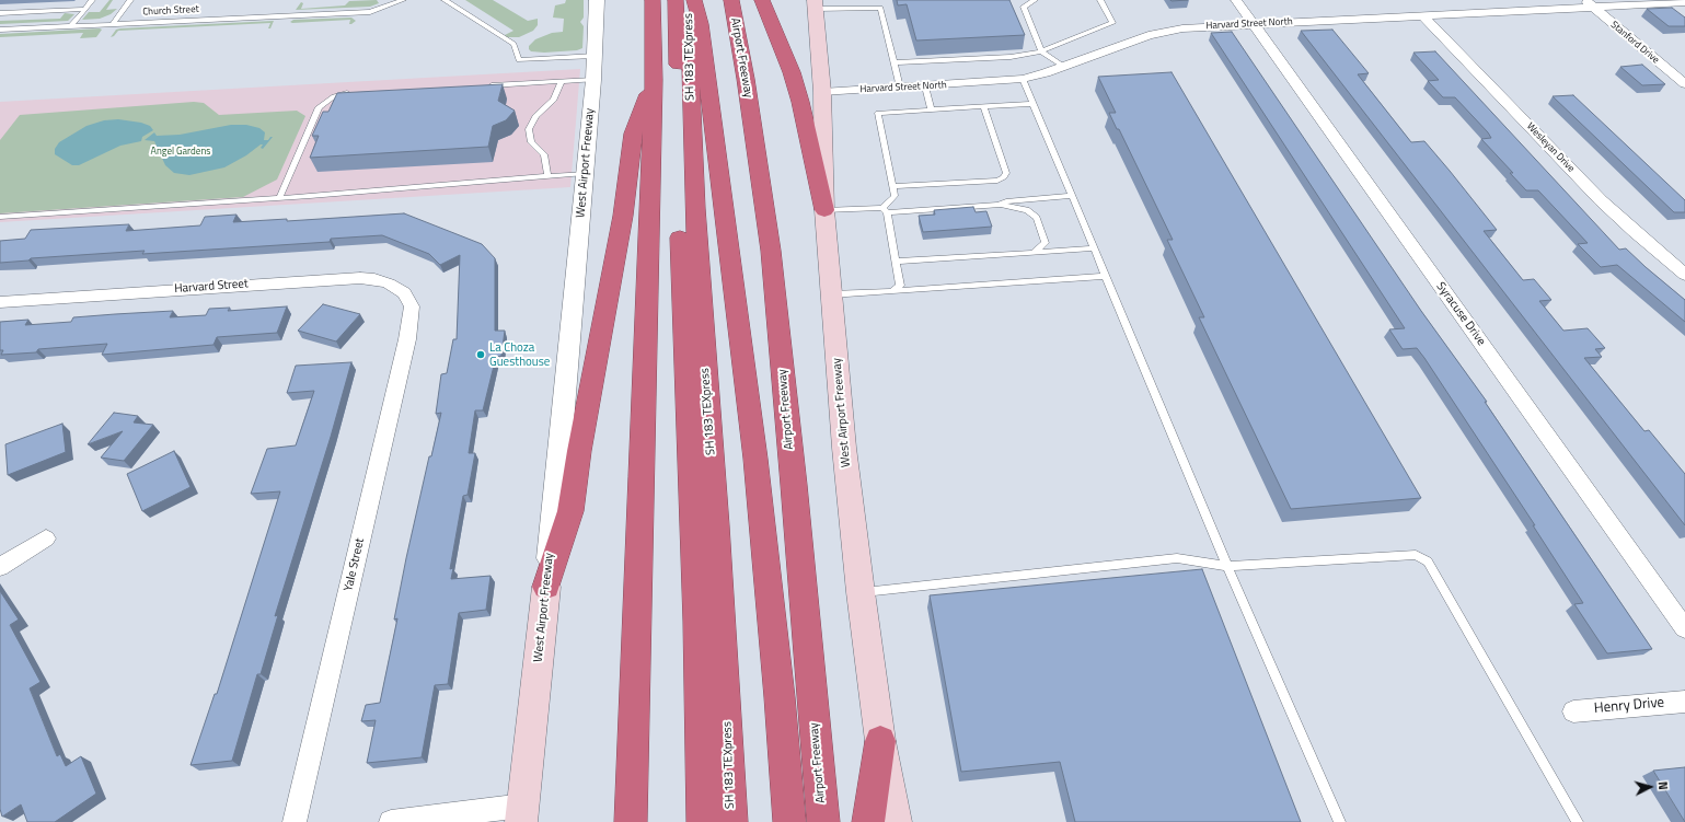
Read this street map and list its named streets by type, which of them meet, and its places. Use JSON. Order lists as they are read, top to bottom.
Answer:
{
  "streets": {
    "highway": ["SH 183 TEXpress", "Airport Freeway"],
    "main road": ["West Airport Freeway"],
    "street": [
      "Harvard Street North",
      "Stanford Drive",
      "Wesleyan Drive",
      "Harvard Street",
      "Syracuse Drive",
      "Yale Street",
      "Henry Drive"
    ],
    "lane": ["Church Street"]
  },
  "crossings": [
    ["Harvard Street North", "Stanford Drive"],
    ["Harvard Street North", "Wesleyan Drive"],
    ["Harvard Street North", "West Airport Freeway"],
    ["Harvard Street North", "Syracuse Drive"],
    ["Harvard Street", "Yale Street"]
  ],
  "parks": ["Angel Gardens"],
  "places": ["La Choza Guesthouse"],
  "north": "right"
}
